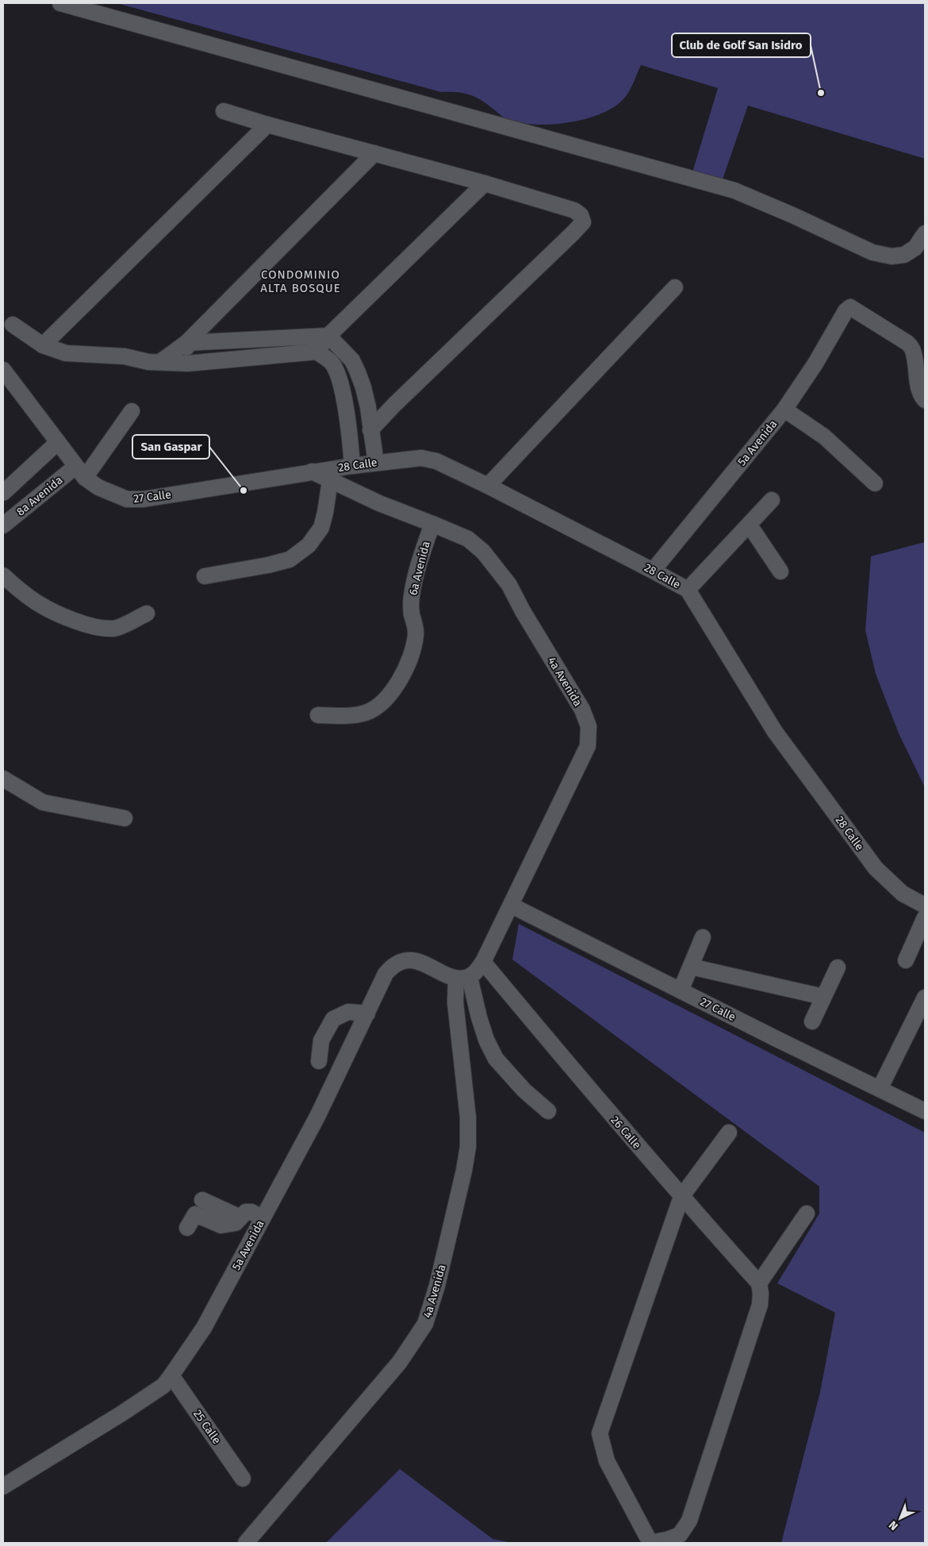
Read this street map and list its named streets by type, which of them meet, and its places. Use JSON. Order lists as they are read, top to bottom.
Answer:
{
  "streets": {
    "street": [
      "5a Avenida",
      "28 Calle",
      "8a Avenida",
      "27 Calle",
      "6a Avenida",
      "4a Avenida",
      "26 Calle",
      "25 Calle"
    ]
  },
  "crossings": [
    ["5a Avenida", "28 Calle"],
    ["5a Avenida", "4a Avenida"],
    ["5a Avenida", "25 Calle"],
    ["28 Calle", "27 Calle"],
    ["28 Calle", "4a Avenida"],
    ["8a Avenida", "27 Calle"],
    ["27 Calle", "4a Avenida"],
    ["6a Avenida", "4a Avenida"],
    ["4a Avenida", "26 Calle"]
  ],
  "districts": ["CONDOMINIO ALTA BOSQUE"],
  "places": ["Club de Golf San Isidro", "San Gaspar"],
  "north": "bottom left"
}
